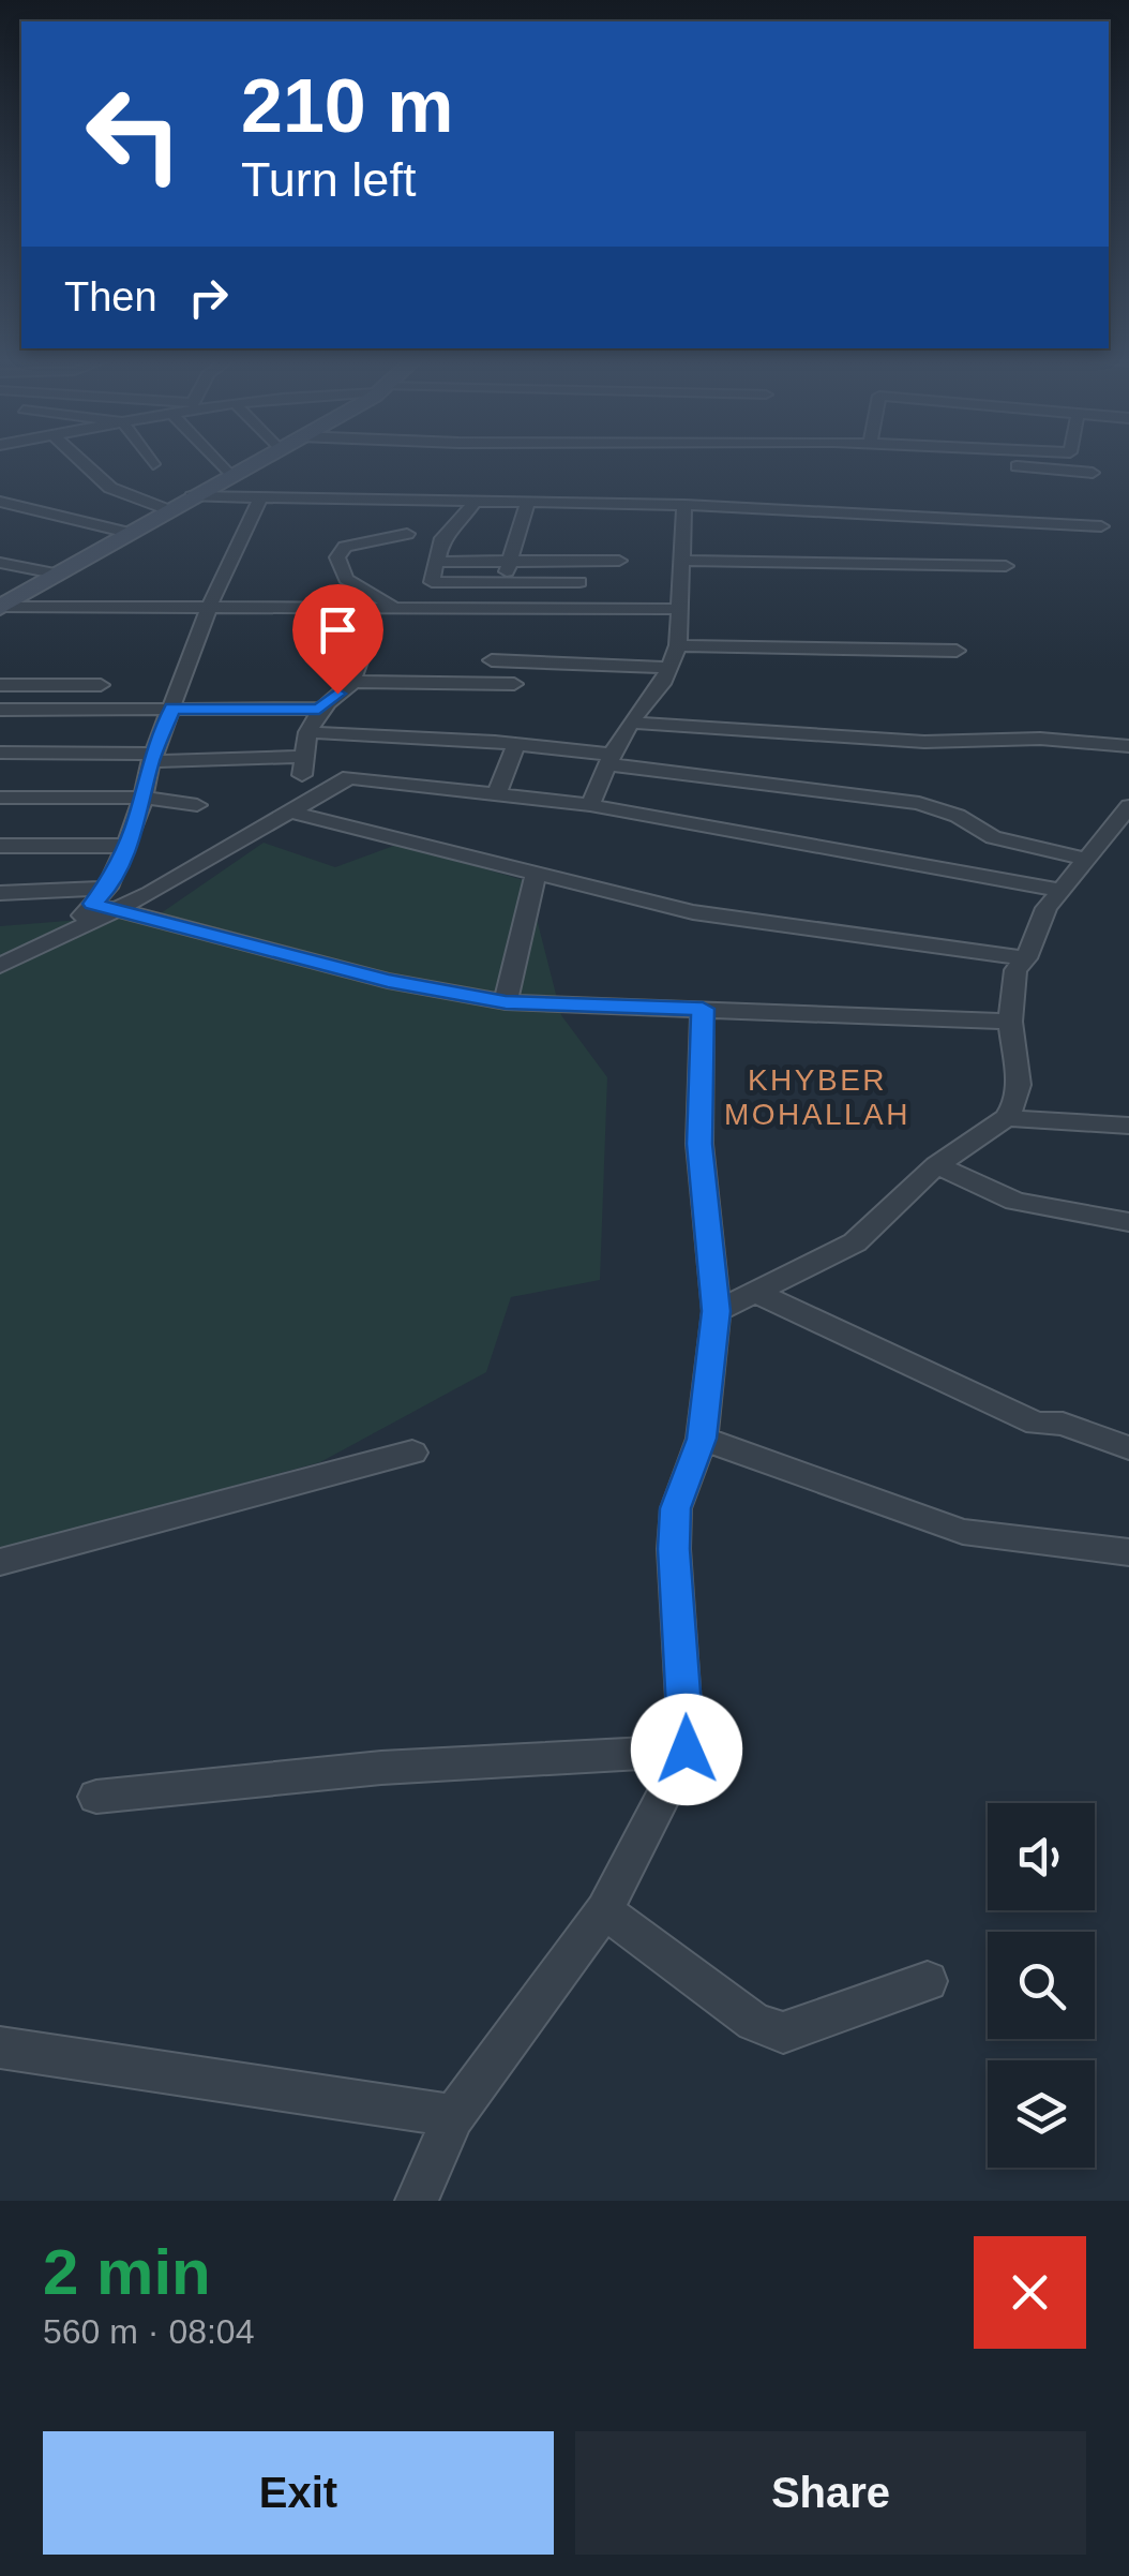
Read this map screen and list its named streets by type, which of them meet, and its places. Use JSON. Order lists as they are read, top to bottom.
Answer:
{
  "districts": ["KHYBER MOHALLAH"],
  "page": {
    "turn": ["210 m", "Turn left"],
    "then": "Then",
    "heading": ["2 min", "560 m · 08:04"],
    "buttons": ["Exit", "Share"]
  }
}
